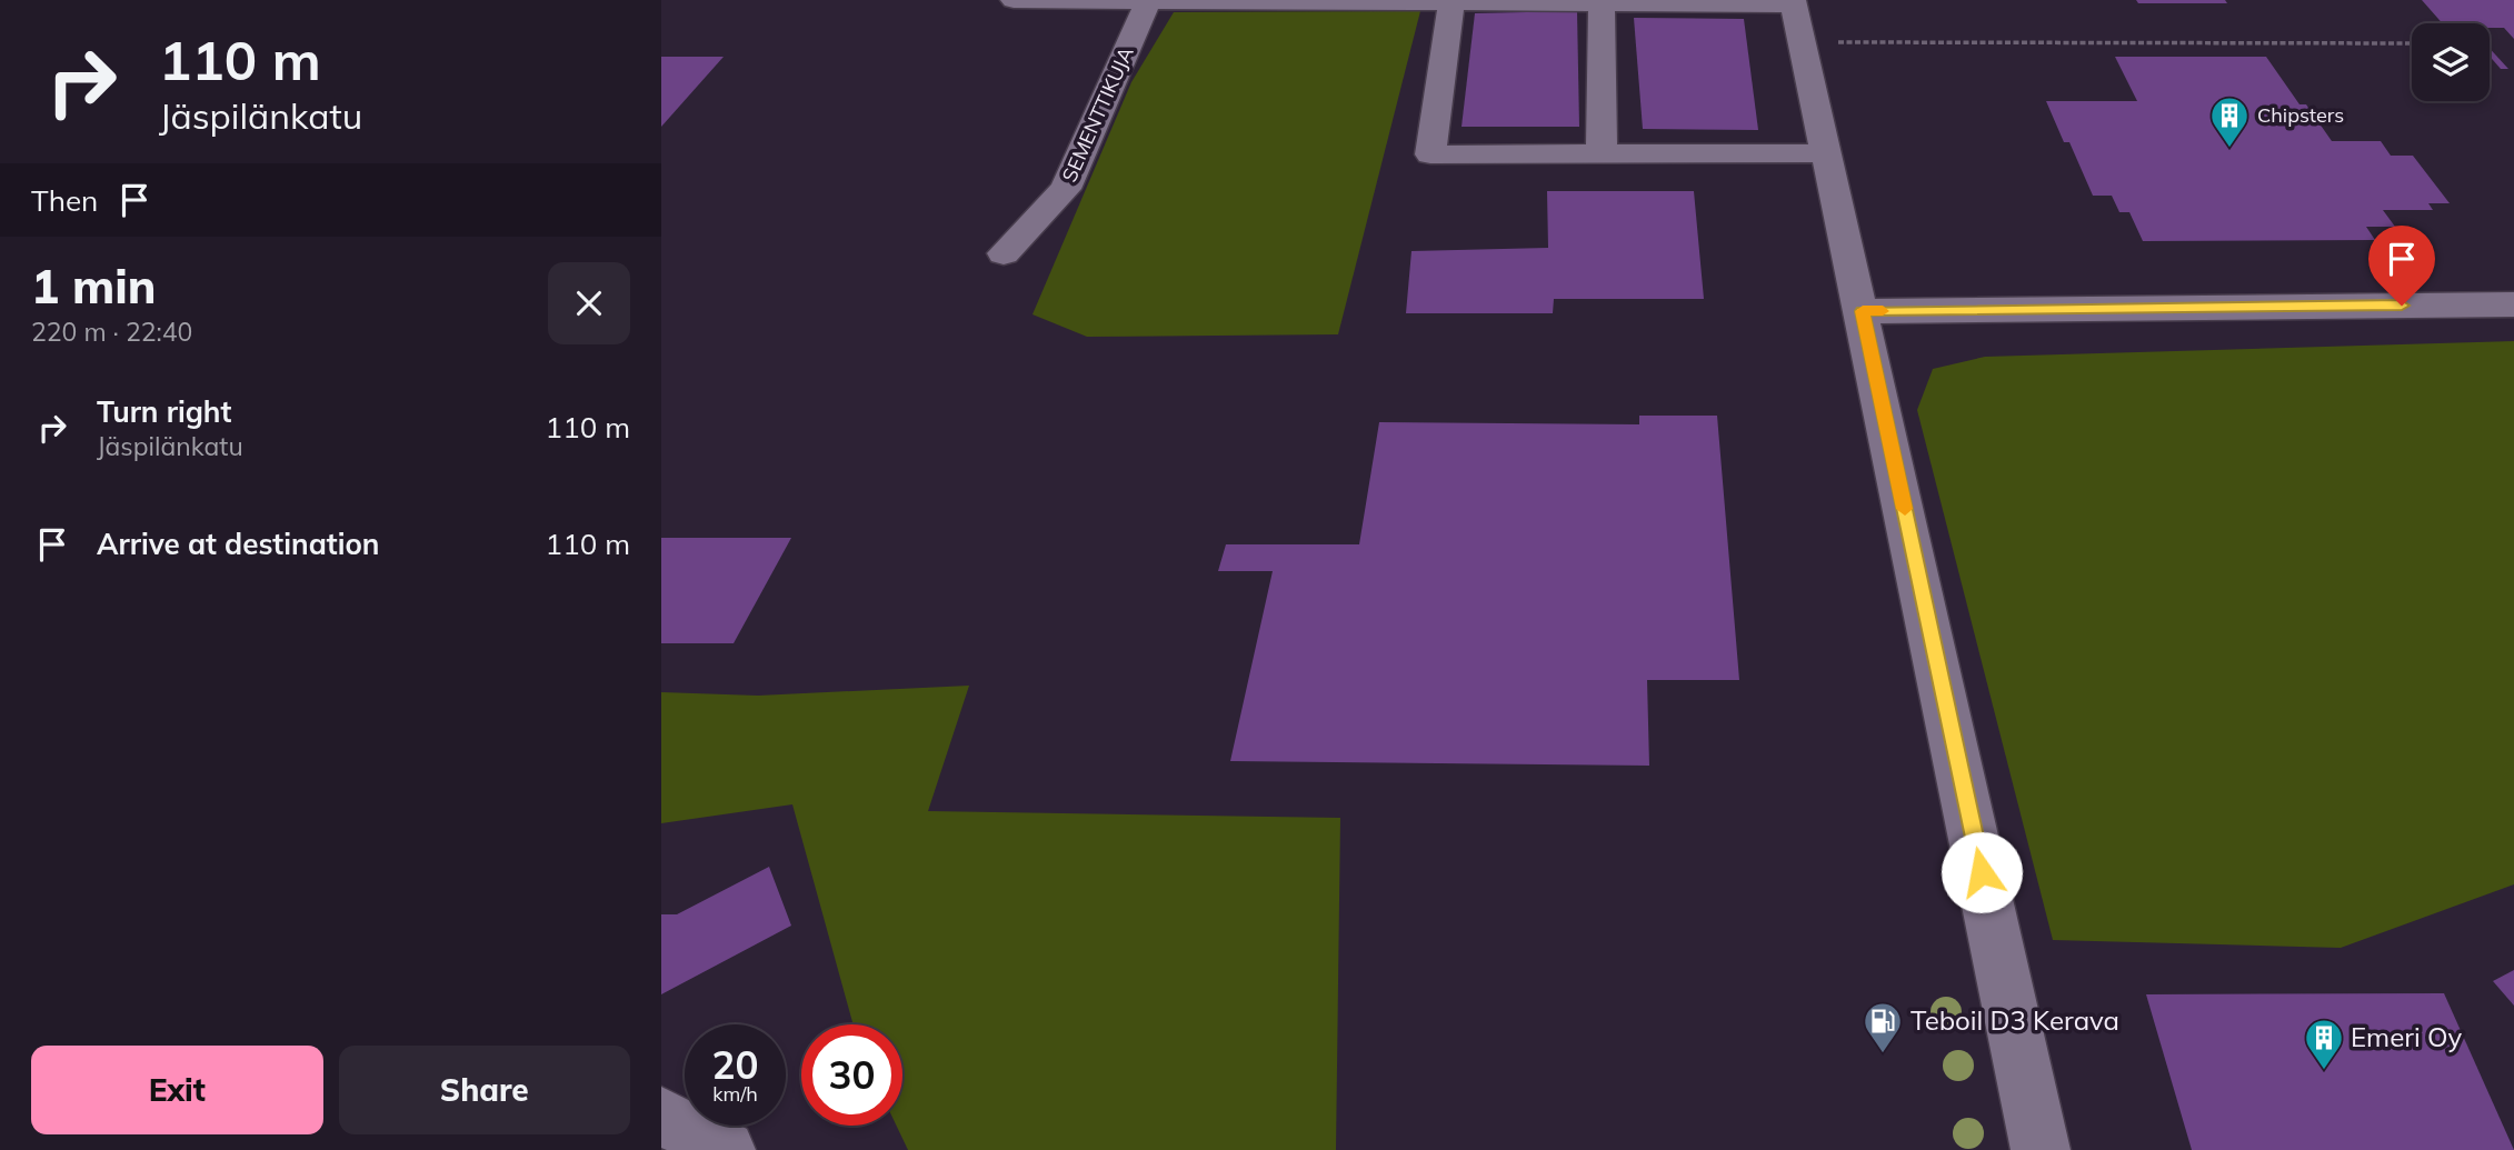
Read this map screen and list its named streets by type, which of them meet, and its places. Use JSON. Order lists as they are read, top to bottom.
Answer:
{
  "streets": {
    "street": ["SEMENTTIKUJA"]
  },
  "places": {
    "building": ["Chipsters", "Emeri Oy"],
    "fuel station": ["Teboil D3 Kerava"]
  },
  "page": {
    "turn": ["110 m", "Jäspilänkatu"],
    "then": "Then",
    "heading": ["1 min", "220 m · 22:40"],
    "list": [
      {
        "name": "Turn right",
        "note": "Jäspilänkatu",
        "value": "110 m"
      },
      {
        "name": "Arrive at destination",
        "value": "110 m"
      }
    ],
    "speed": "20 km/h",
    "limit": "30",
    "buttons": ["Exit", "Share"]
  }
}
